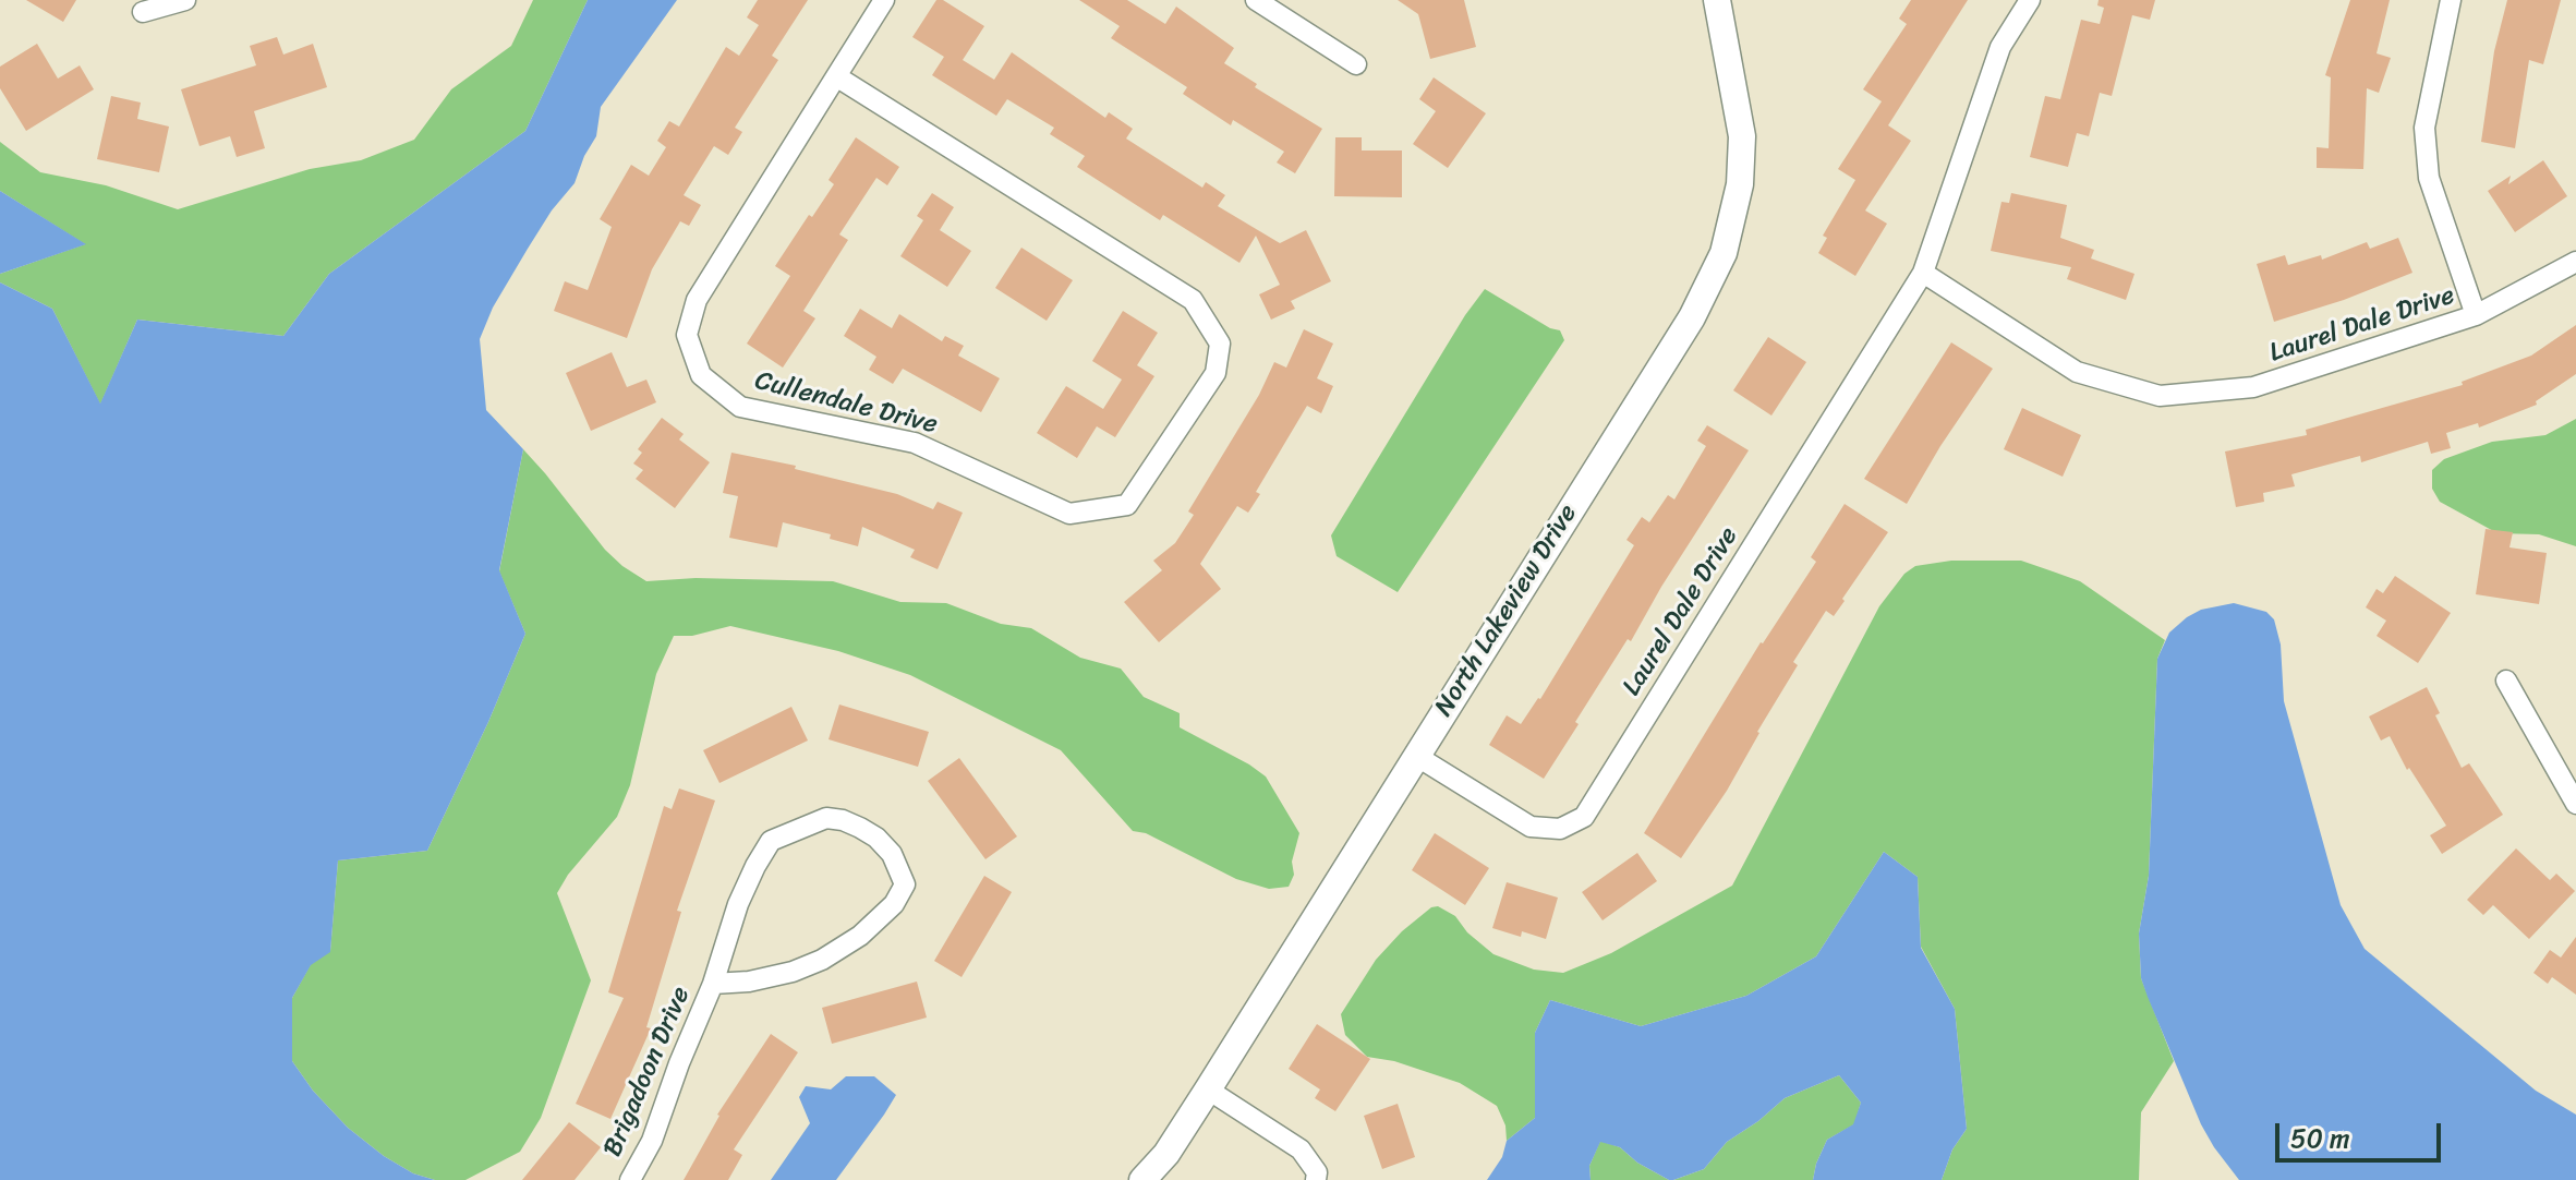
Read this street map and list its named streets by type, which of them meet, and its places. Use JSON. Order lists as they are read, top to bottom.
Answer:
{
  "streets": {
    "street": [
      "Laurel Dale Drive",
      "Cullendale Drive",
      "North Lakeview Drive",
      "Brigadoon Drive"
    ]
  },
  "crossings": [
    ["Laurel Dale Drive", "North Lakeview Drive"]
  ],
  "scale_bar": "50 m"
}
